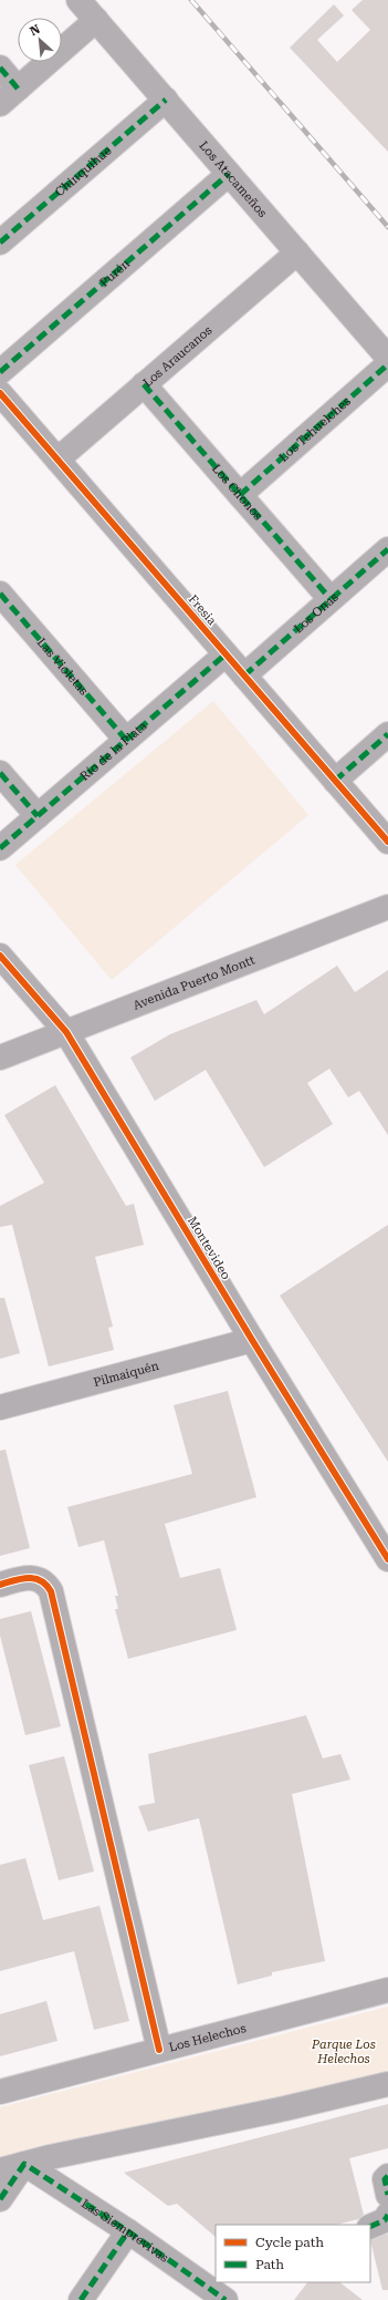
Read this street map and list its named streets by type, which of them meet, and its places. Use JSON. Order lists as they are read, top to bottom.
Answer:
{
  "streets": {
    "street": [
      "Chinquihue",
      "Los Atacameños",
      "Purén",
      "Los Araucanos",
      "Los Tehuelches",
      "Los Chonos",
      "Fresia",
      "Los Onas",
      "Las Violetas",
      "Río de la Plata",
      "Avenida Puerto Montt",
      "Montevideo",
      "Pilmaiquén",
      "Los Helechos",
      "Las Siemprevivas"
    ]
  },
  "crossings": [
    ["Chinquihue", "Los Atacameños"],
    ["Los Atacameños", "Purén"],
    ["Los Atacameños", "Los Araucanos"],
    ["Los Araucanos", "Los Chonos"],
    ["Los Araucanos", "Fresia"],
    ["Los Tehuelches", "Los Chonos"],
    ["Los Chonos", "Los Onas"],
    ["Fresia", "Los Onas"],
    ["Fresia", "Río de la Plata"],
    ["Las Violetas", "Río de la Plata"],
    ["Avenida Puerto Montt", "Montevideo"],
    ["Montevideo", "Pilmaiquén"]
  ],
  "parks": ["Parque Los Helechos"],
  "legend": ["Cycle path", "Path"],
  "north": "top left"
}
